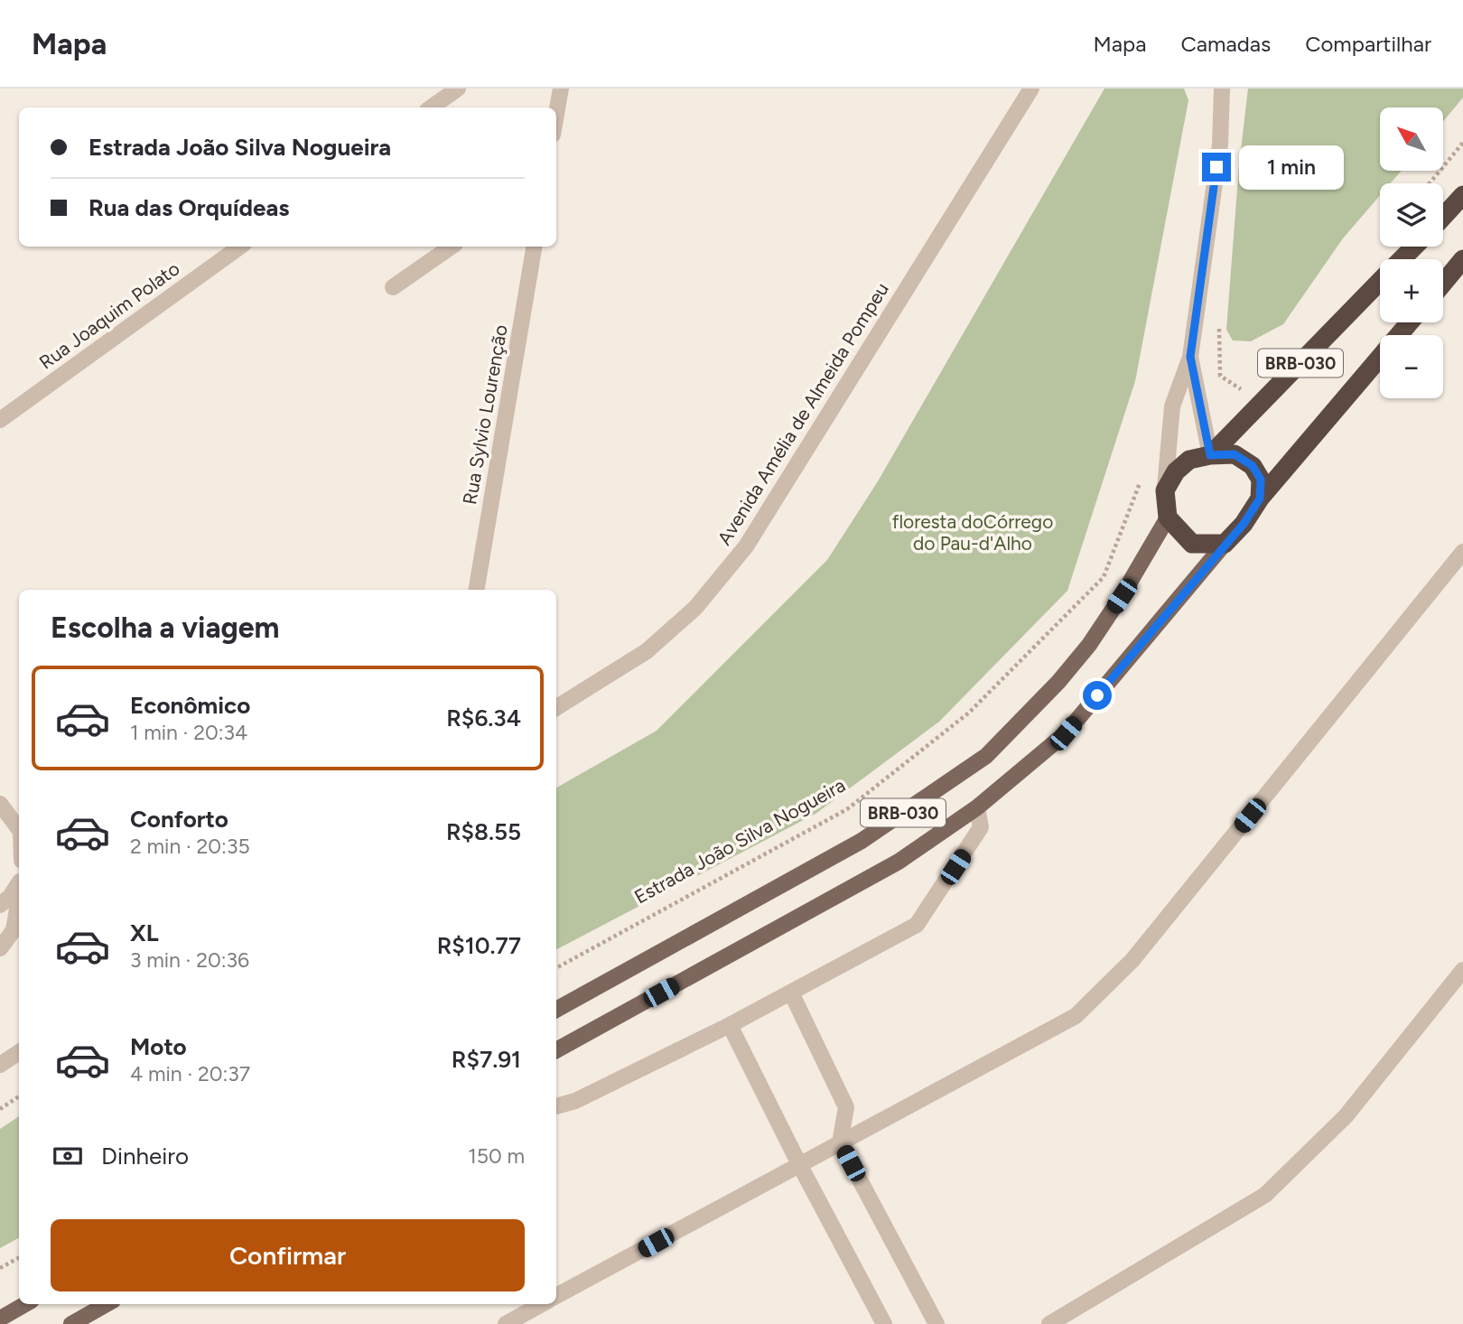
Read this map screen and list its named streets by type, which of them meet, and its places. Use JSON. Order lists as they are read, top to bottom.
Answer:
{
  "streets": {
    "highway": ["BRB-030"],
    "street": ["Rua Joaquim Polato", "Avenida Amélia de Almeida Pompeu", "Rua Sylvio Lourenção"],
    "path": ["Estrada João Silva Nogueira"]
  },
  "parks": ["floresta doCórrego do Pau-d'Alho"],
  "north": "top left",
  "page": {
    "header": "Mapa",
    "nav": ["Mapa", "Camadas", "Compartilhar"],
    "map_buttons": ["+", "−"],
    "banner": ["Estrada João Silva Nogueira", "Rua das Orquídeas"],
    "bubble": "1 min",
    "heading": "Escolha a viagem",
    "list": [
      {
        "name": "Econômico",
        "note": "1 min · 20:34",
        "value": "R$6.34"
      },
      {
        "name": "Conforto",
        "note": "2 min · 20:35",
        "value": "R$8.55"
      },
      {
        "name": "XL",
        "note": "3 min · 20:36",
        "value": "R$10.77"
      },
      {
        "name": "Moto",
        "note": "4 min · 20:37",
        "value": "R$7.91"
      }
    ],
    "pay": ["Dinheiro", "150 m"],
    "buttons": "Confirmar"
  }
}
